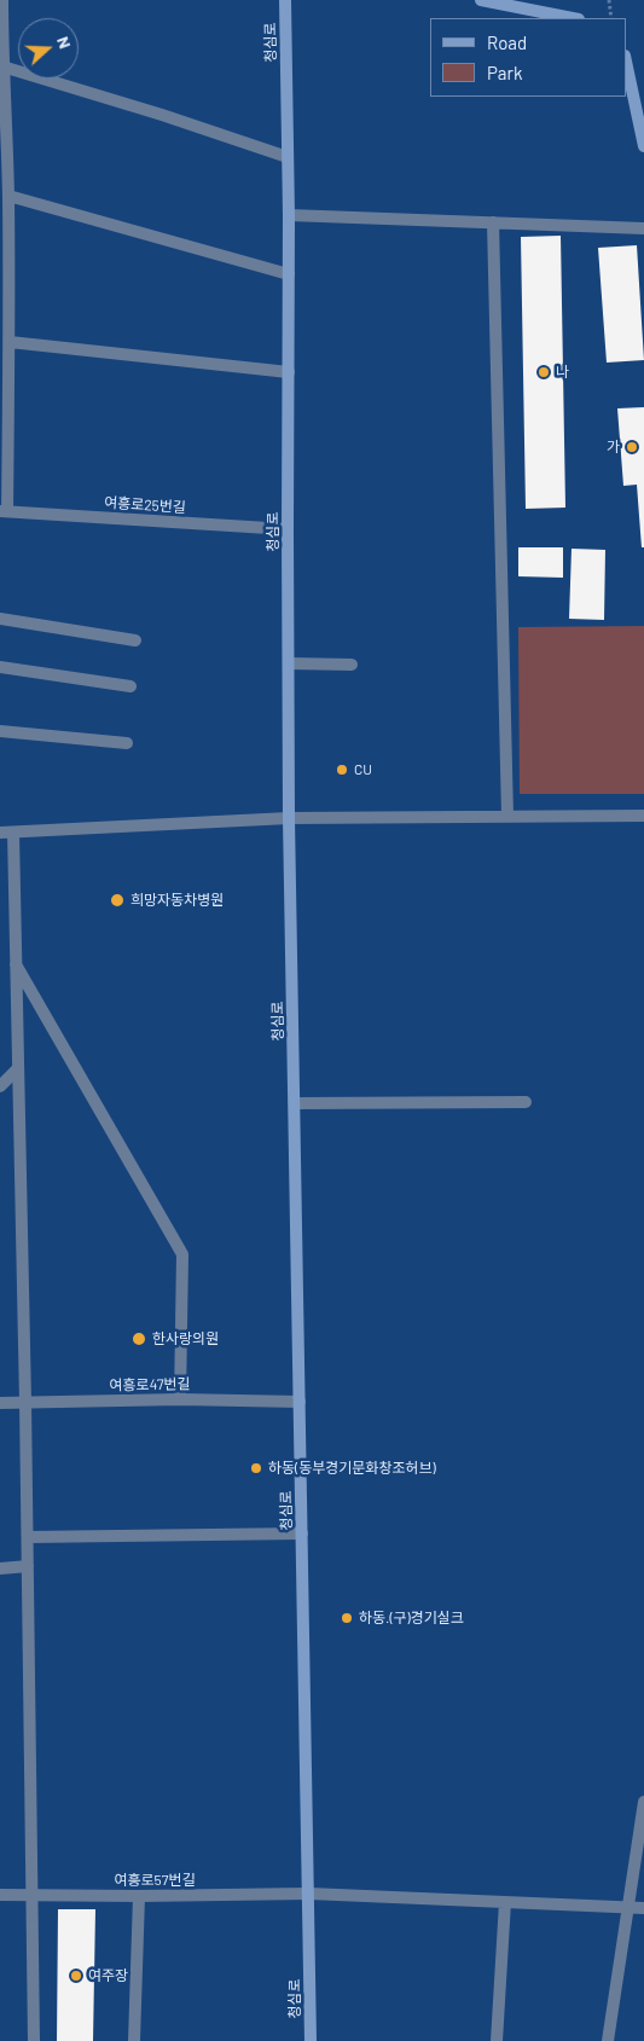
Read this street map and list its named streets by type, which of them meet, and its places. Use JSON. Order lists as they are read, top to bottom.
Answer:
{
  "streets": {
    "street": [
      "청심로",
      "여흥로25번길",
      "여흥로47번길",
      "여흥로57번길"
    ]
  },
  "crossings": [
    ["청심로", "여흥로25번길"],
    ["청심로", "여흥로47번길"],
    ["청심로", "여흥로57번길"]
  ],
  "places": [
    "나",
    "가",
    "CU",
    "희망자동차병원",
    "한사랑의원",
    "하동(동부경기문화창조허브)",
    "하동.(구)경기실크",
    "여주장"
  ],
  "legend": ["Road", "Park"],
  "north": "right"
}
